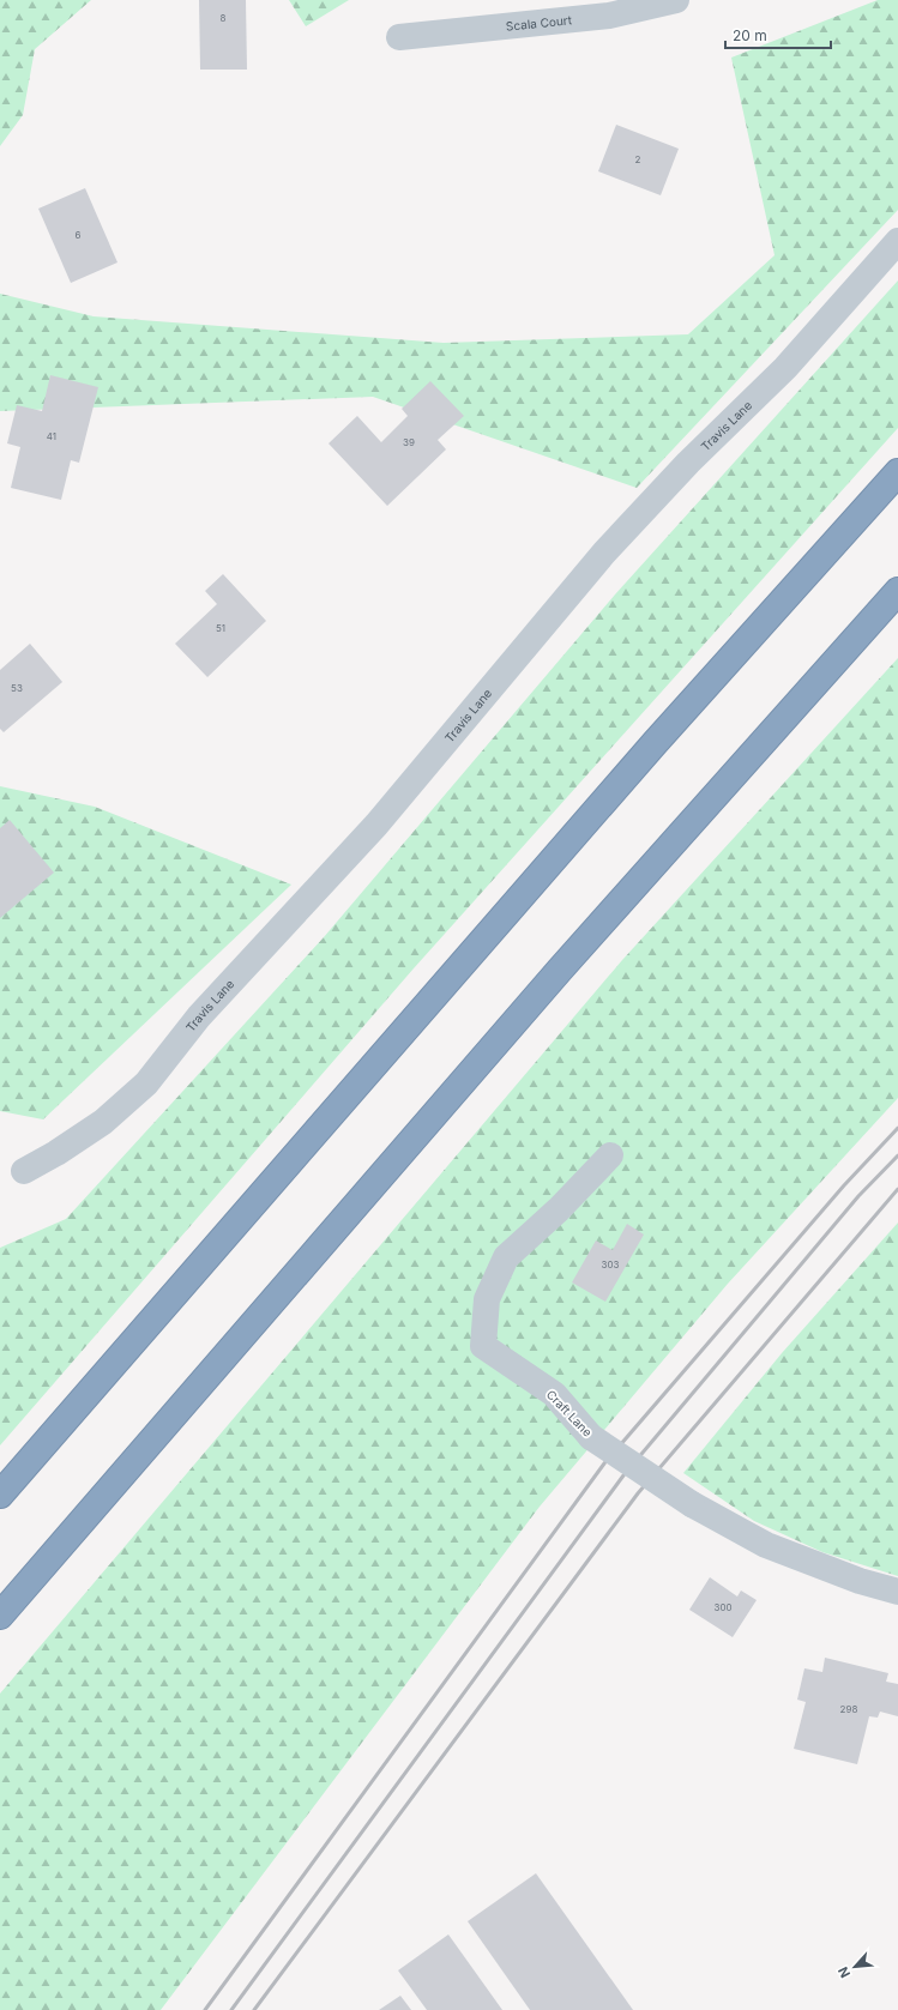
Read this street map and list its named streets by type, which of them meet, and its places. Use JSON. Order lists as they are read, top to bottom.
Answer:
{
  "streets": {
    "street": ["Scala Court", "Travis Lane", "Craft Lane"]
  },
  "house_numbers": [
    "8",
    "2",
    "6",
    "41",
    "39",
    "51",
    "53",
    "303",
    "300",
    "298"
  ],
  "scale_bar": "20 m",
  "north": "bottom left"
}
